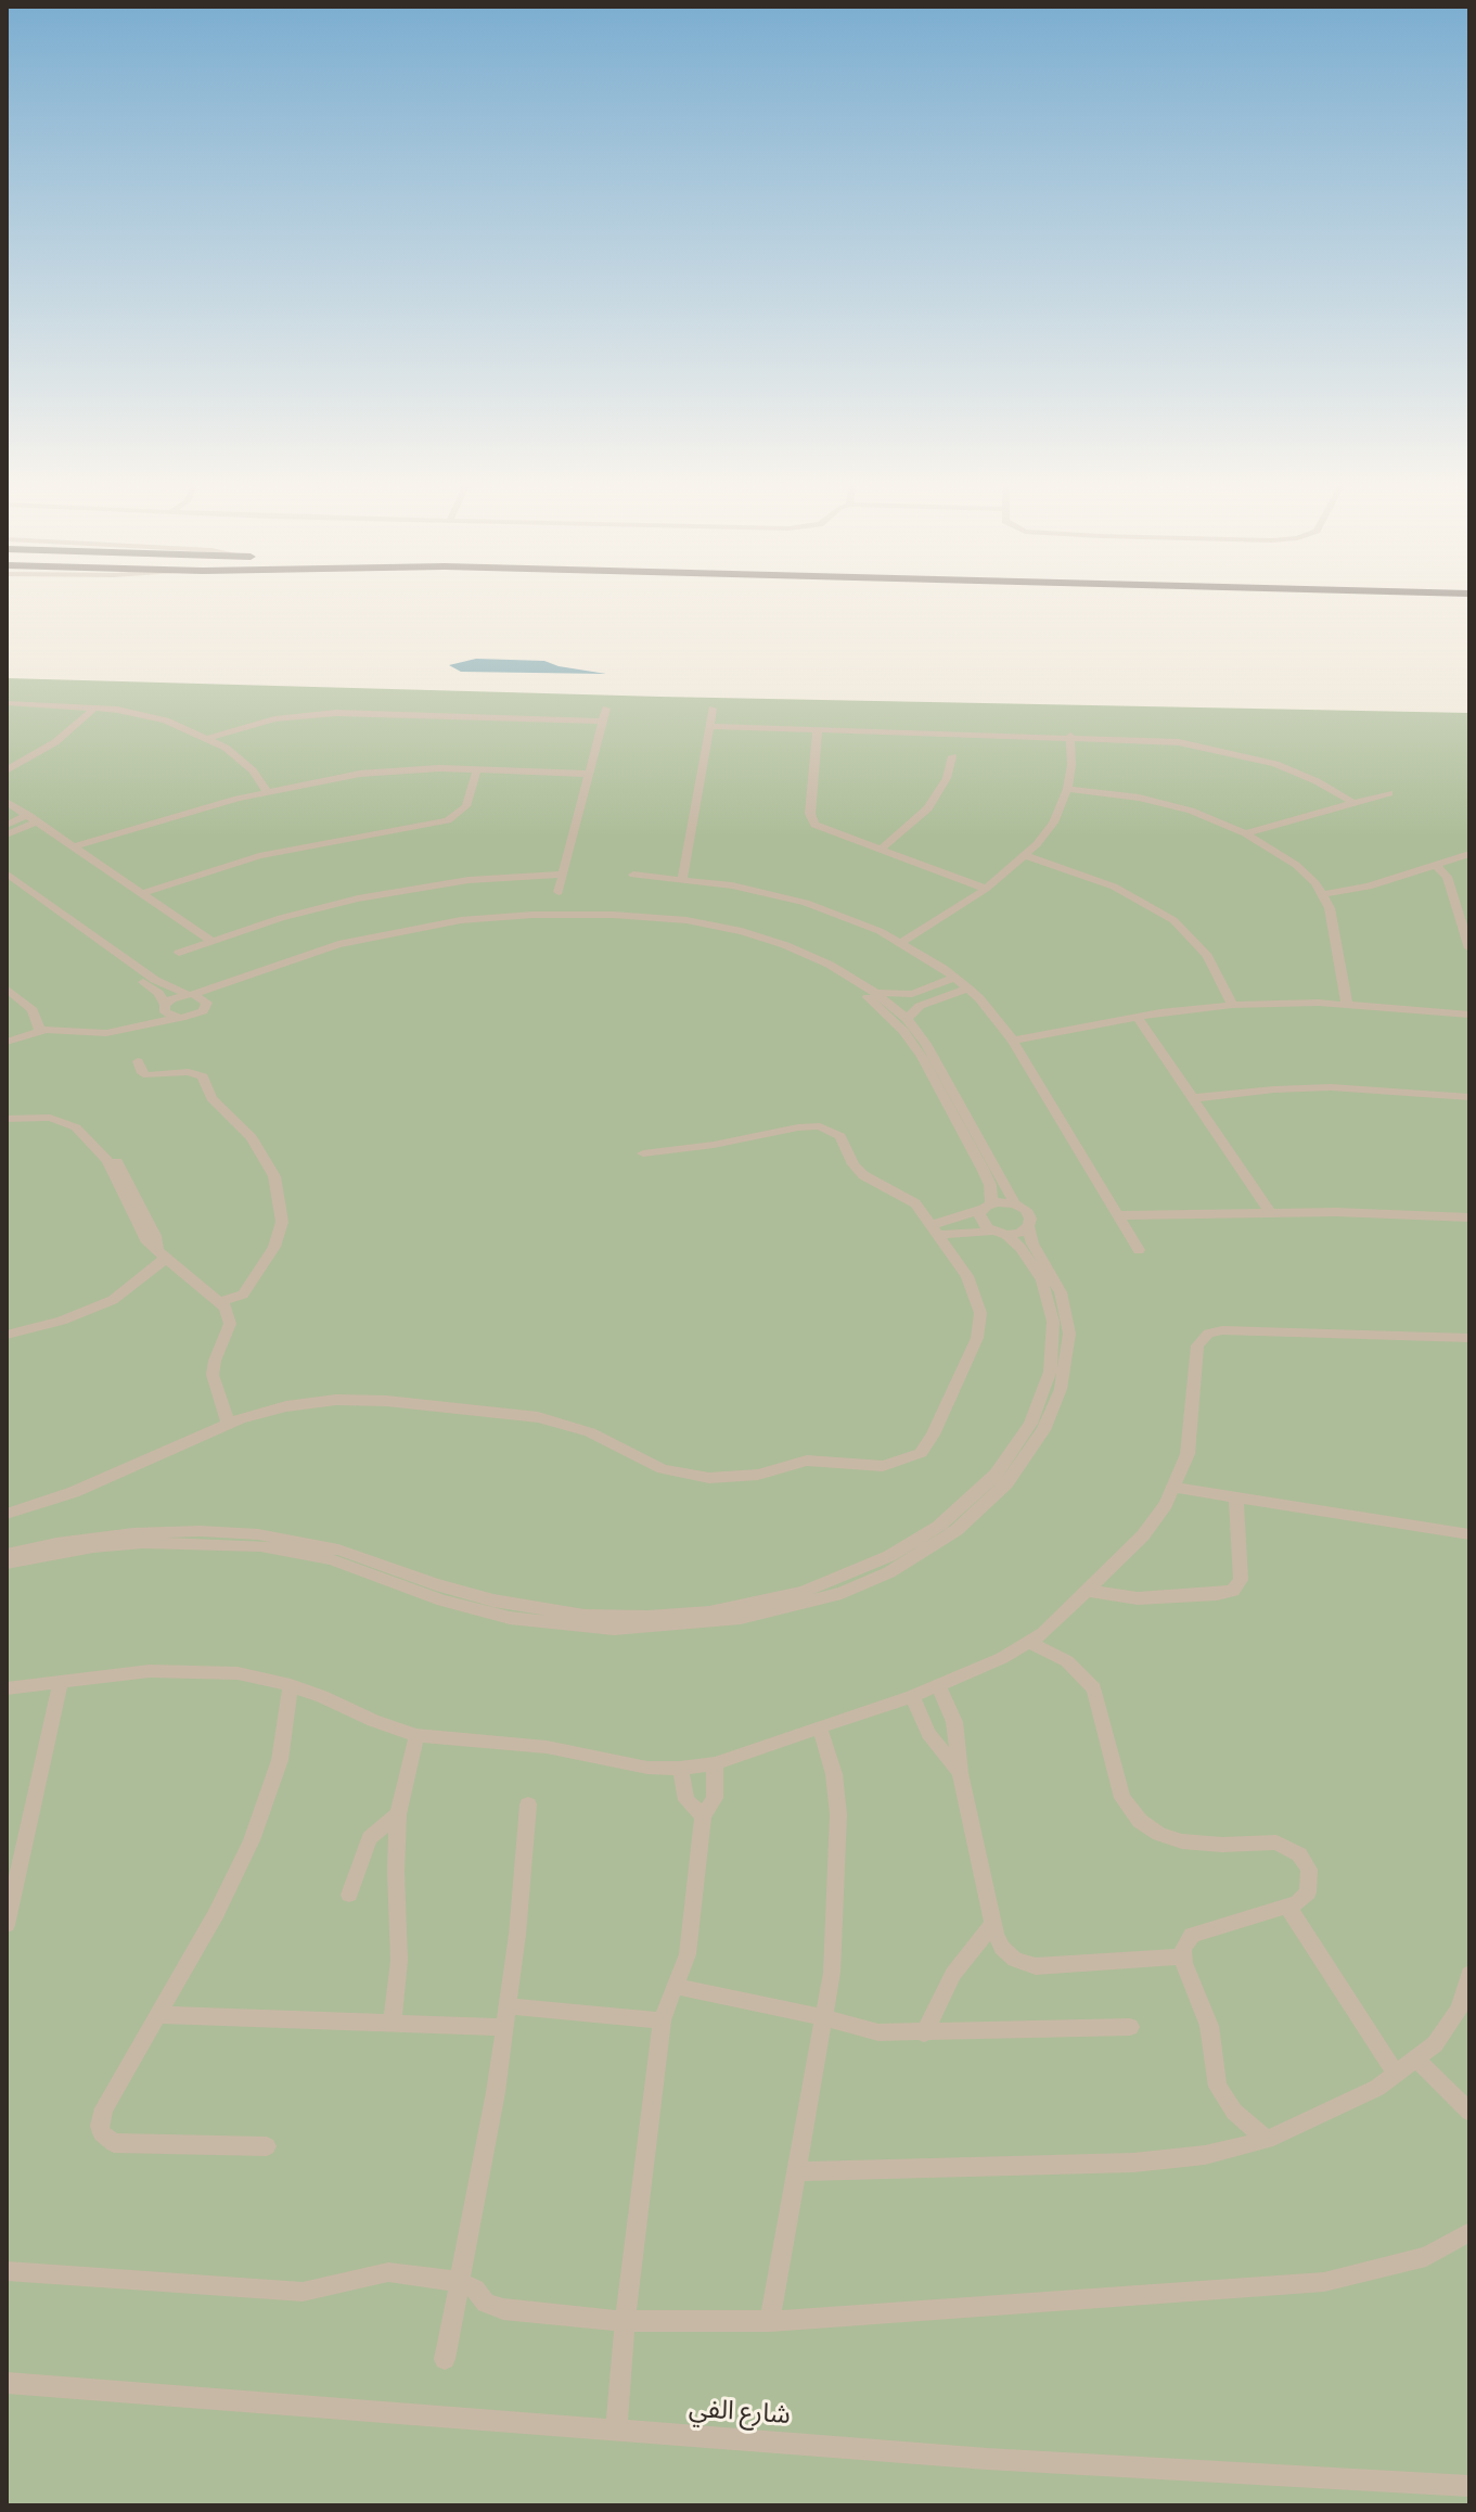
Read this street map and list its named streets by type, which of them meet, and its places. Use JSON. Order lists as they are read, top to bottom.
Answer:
{
  "streets": {
    "street": ["شارع الفي"]
  }
}
